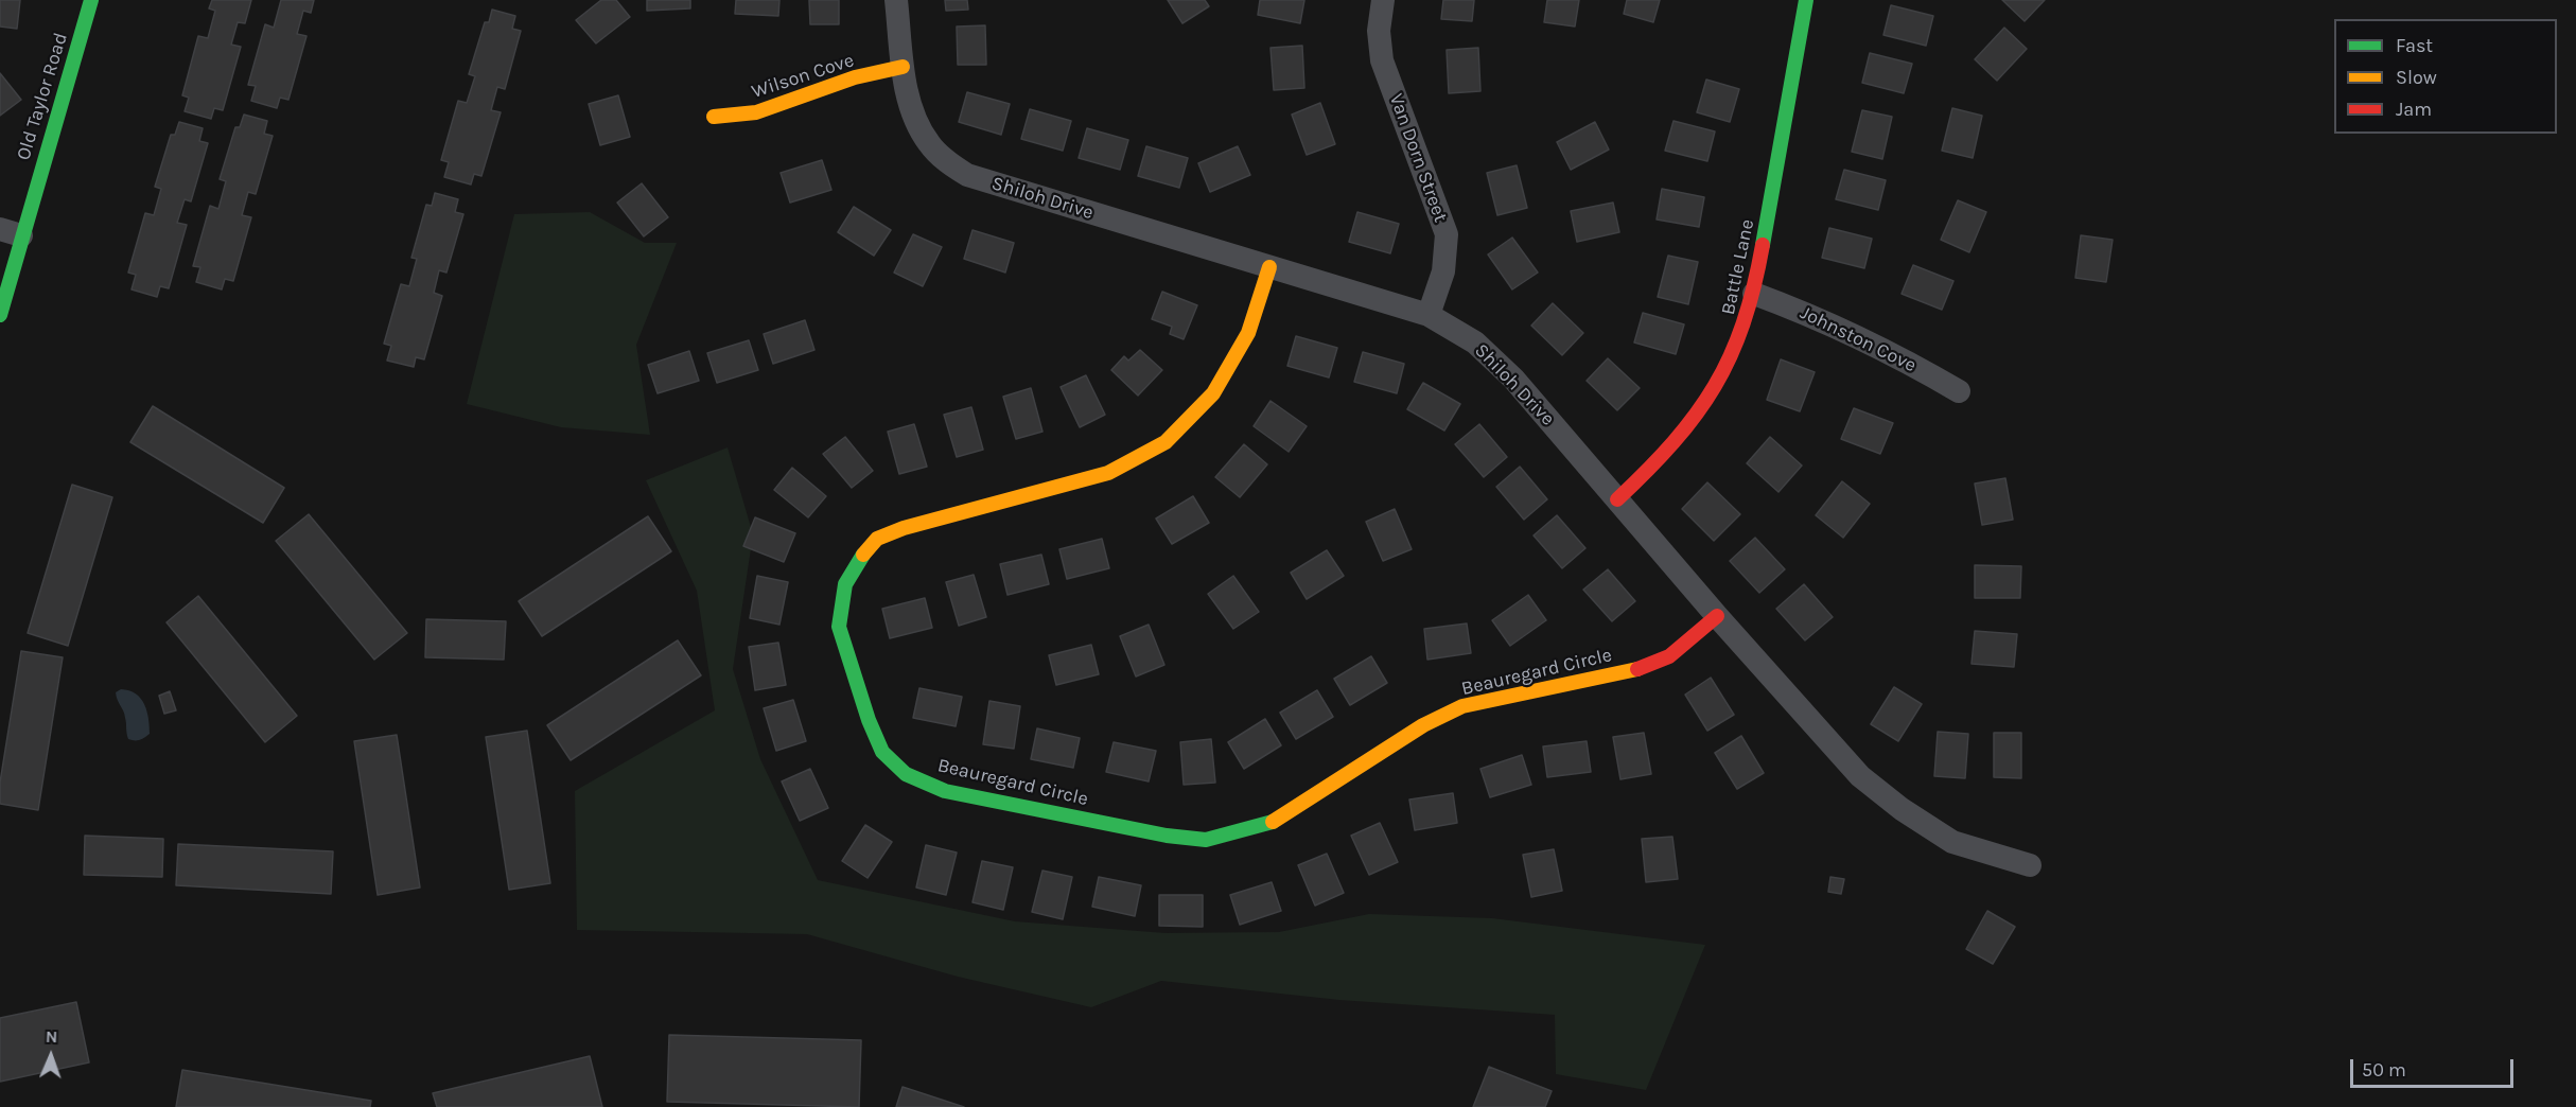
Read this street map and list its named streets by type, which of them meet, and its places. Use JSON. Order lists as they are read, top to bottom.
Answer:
{
  "streets": {
    "street": [
      "Wilson Cove",
      "Old Taylor Road",
      "Van Dorn Street",
      "Shiloh Drive",
      "Battle Lane",
      "Johnston Cove",
      "Beauregard Circle"
    ]
  },
  "crossings": [
    ["Wilson Cove", "Shiloh Drive"],
    ["Van Dorn Street", "Shiloh Drive"],
    ["Shiloh Drive", "Battle Lane"],
    ["Shiloh Drive", "Beauregard Circle"],
    ["Battle Lane", "Johnston Cove"]
  ],
  "legend": ["Fast", "Slow", "Jam"],
  "scale_bar": "50 m",
  "north": "top"
}
